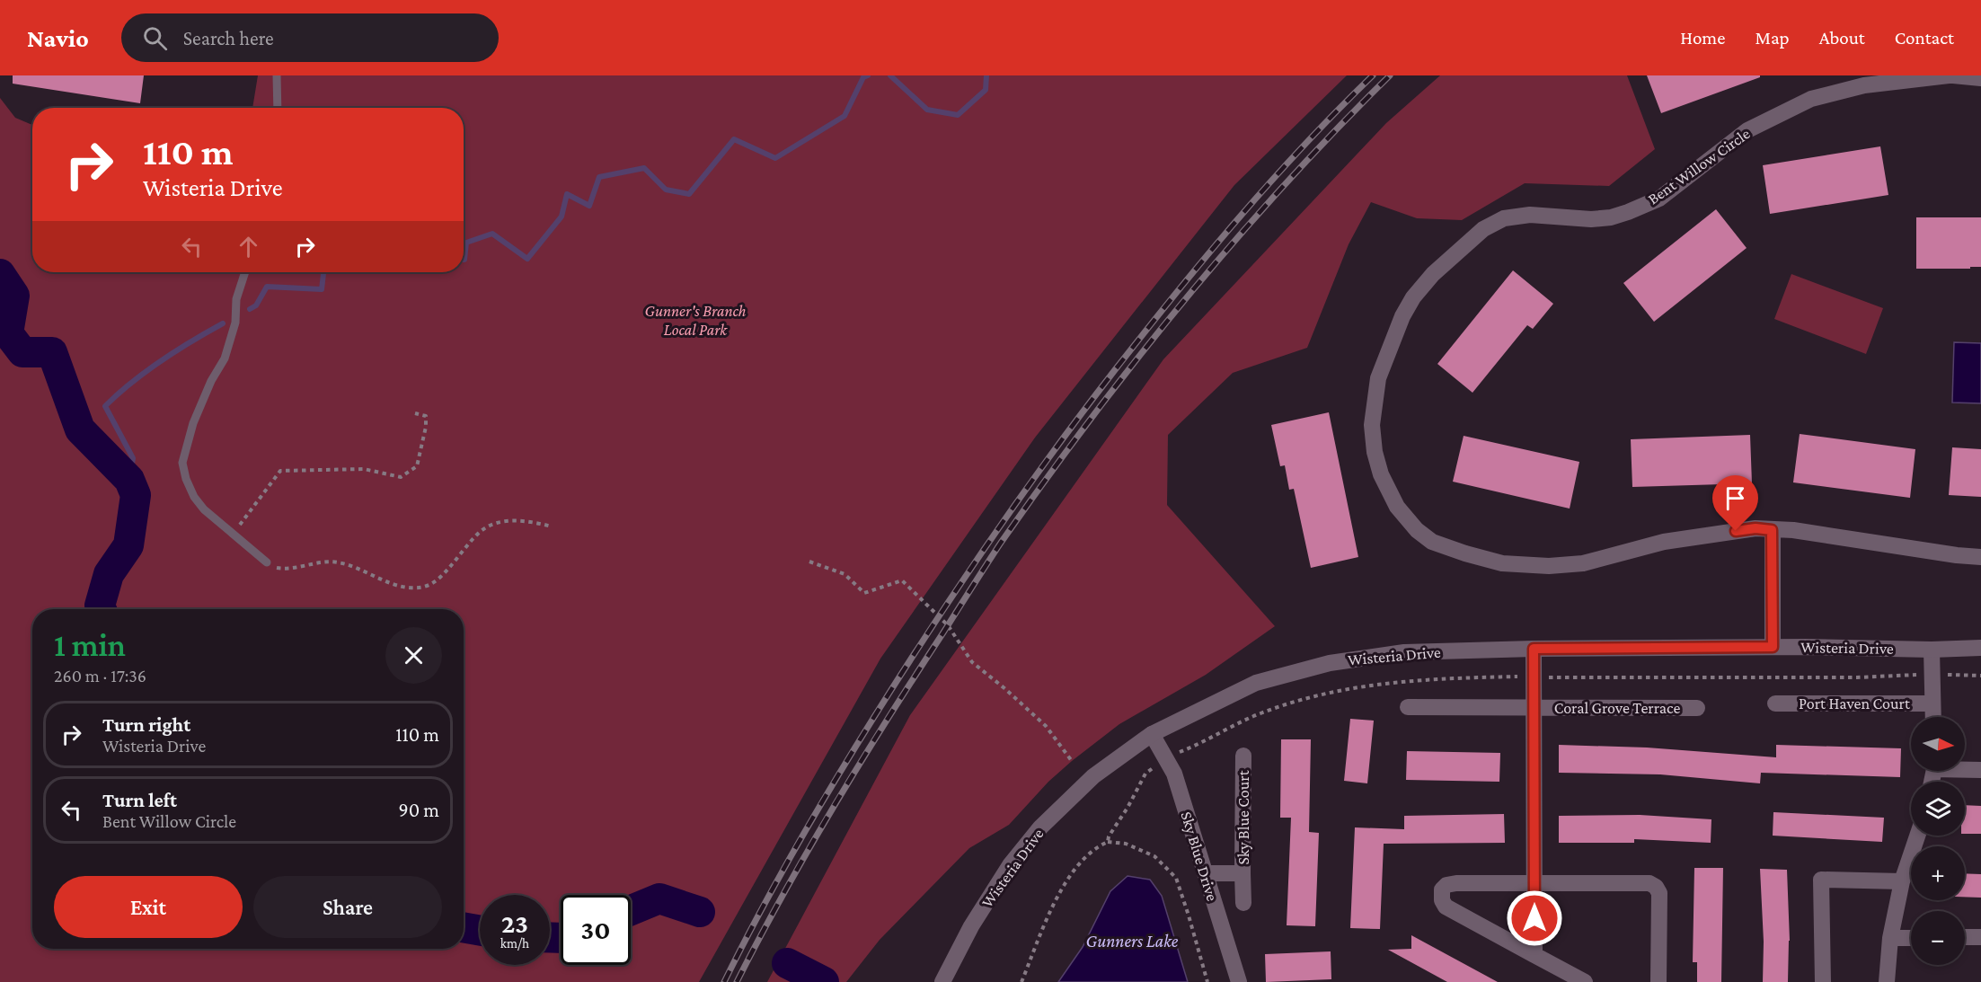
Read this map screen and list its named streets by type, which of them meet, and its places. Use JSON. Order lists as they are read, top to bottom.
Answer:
{
  "streets": {
    "street": [
      "Bent Willow Circle",
      "Wisteria Drive",
      "Port Haven Court",
      "Coral Grove Terrace",
      "Sky Blue Court",
      "Sky Blue Drive"
    ]
  },
  "crossings": [
    ["Wisteria Drive", "Sky Blue Drive"],
    ["Sky Blue Court", "Sky Blue Drive"]
  ],
  "water": ["Gunners Lake"],
  "parks": ["Gunner's Branch Local Park"],
  "north": "right",
  "page": {
    "header": "Navio",
    "search": "Search here",
    "nav": [
      "Home",
      "Map",
      "About",
      "Contact"
    ],
    "turn": ["110 m", "Wisteria Drive"],
    "heading": ["1 min", "260 m · 17:36"],
    "list": [
      {
        "name": "Turn right",
        "note": "Wisteria Drive",
        "value": "110 m"
      },
      {
        "name": "Turn left",
        "note": "Bent Willow Circle",
        "value": "90 m"
      }
    ],
    "map_buttons": ["+", "−"],
    "buttons": ["Exit", "Share"],
    "speed": "23 km/h",
    "limit": "30"
  }
}
